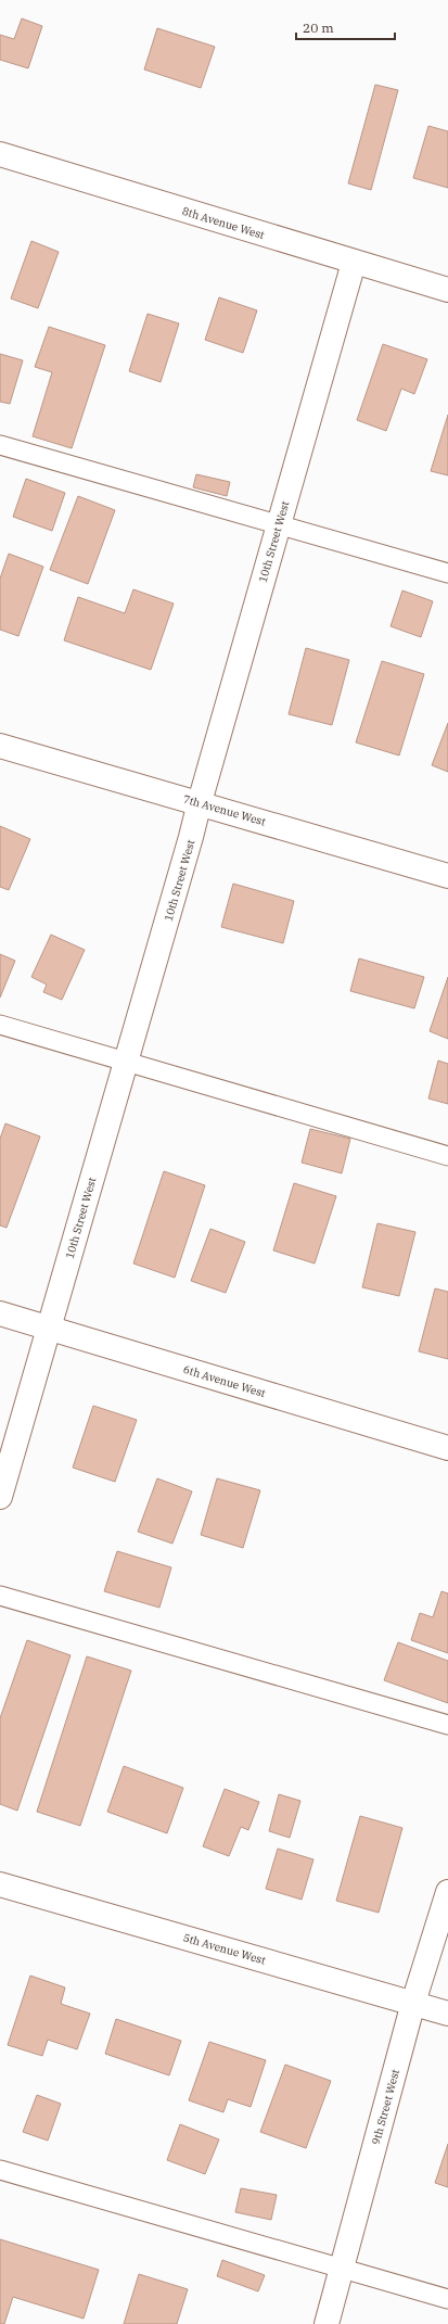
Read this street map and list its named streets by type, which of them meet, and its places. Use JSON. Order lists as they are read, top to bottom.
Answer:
{
  "streets": {
    "street": [
      "8th Avenue West",
      "10th Street West",
      "7th Avenue West",
      "6th Avenue West",
      "5th Avenue West",
      "9th Street West"
    ]
  },
  "crossings": [
    ["8th Avenue West", "10th Street West"],
    ["10th Street West", "7th Avenue West"],
    ["10th Street West", "6th Avenue West"],
    ["5th Avenue West", "9th Street West"]
  ],
  "scale_bar": "20 m"
}
